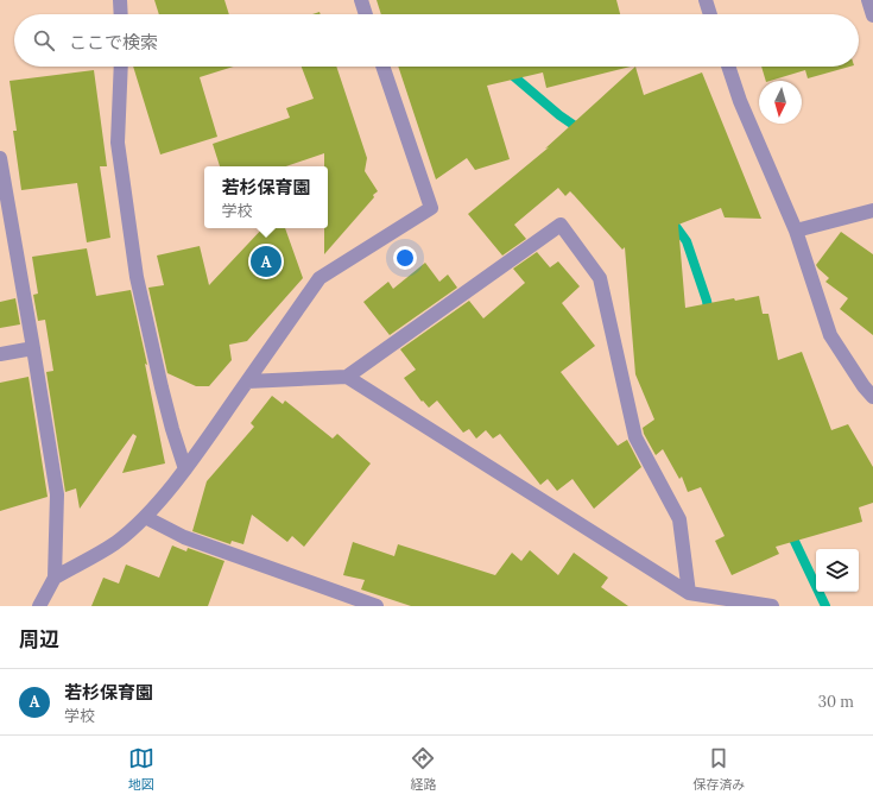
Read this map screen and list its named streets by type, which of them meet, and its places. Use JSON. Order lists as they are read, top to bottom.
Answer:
{
  "north": "bottom",
  "page": {
    "search": "ここで検索",
    "popup": ["若杉保育園", "学校"],
    "pins": "A",
    "heading": "周辺",
    "list": [
      {
        "mark": "A",
        "name": "若杉保育園",
        "note": "学校",
        "value": "30 m"
      }
    ],
    "nav": ["地図", "経路", "保存済み"]
  }
}
